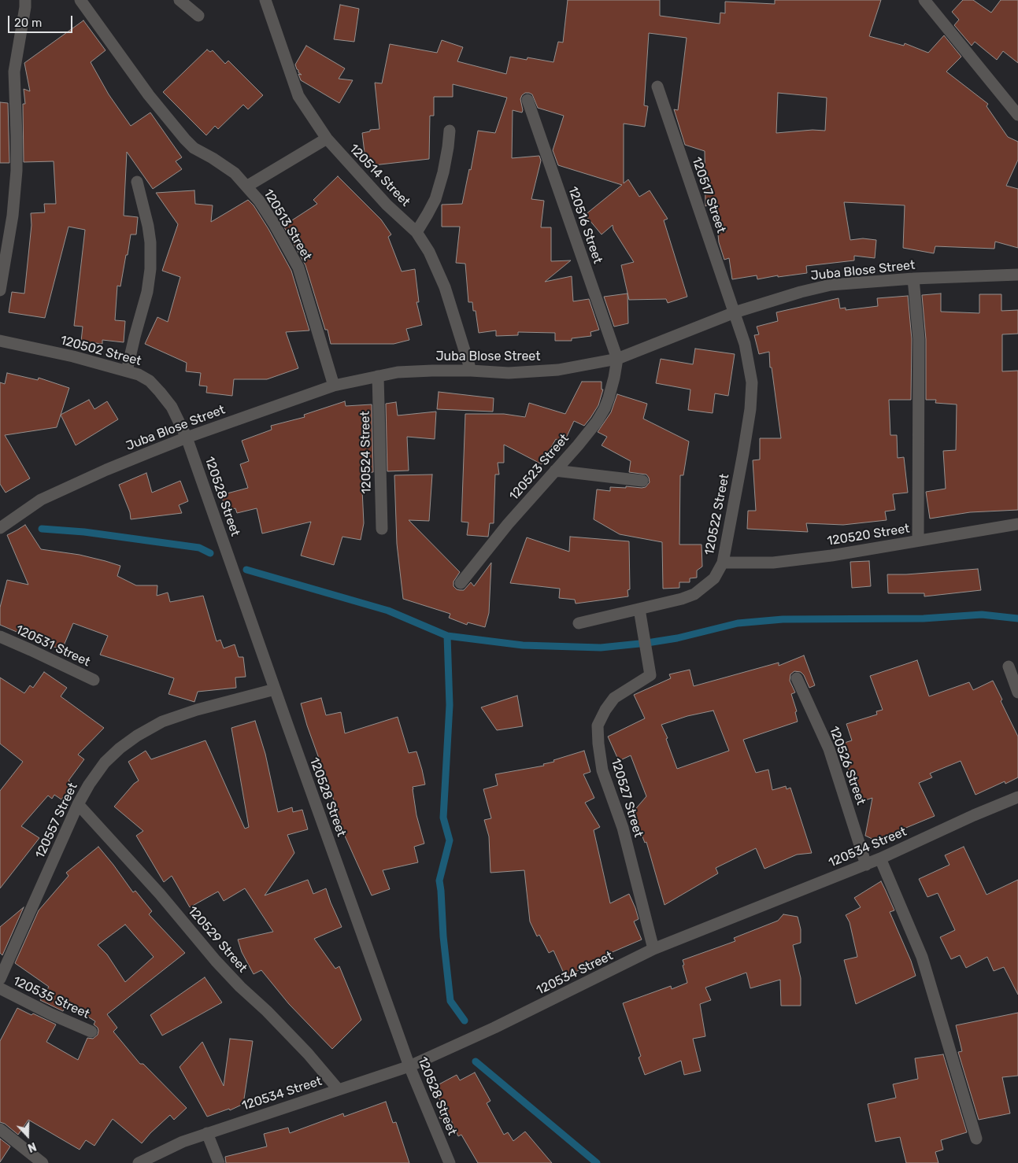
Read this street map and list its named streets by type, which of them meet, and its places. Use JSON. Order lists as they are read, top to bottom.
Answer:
{
  "streets": {
    "street": [
      "120514 Street",
      "120517 Street",
      "120513 Street",
      "120516 Street",
      "Juba Blose Street",
      "120502 Street",
      "120524 Street",
      "120523 Street",
      "120528 Street",
      "120522 Street",
      "120520 Street",
      "120531 Street",
      "120526 Street",
      "120527 Street",
      "120557 Street",
      "120534 Street",
      "120529 Street",
      "120535 Street"
    ]
  },
  "crossings": [
    ["120514 Street", "Juba Blose Street"],
    ["120517 Street", "Juba Blose Street"],
    ["120517 Street", "120522 Street"],
    ["120513 Street", "Juba Blose Street"],
    ["120516 Street", "Juba Blose Street"],
    ["120516 Street", "120523 Street"],
    ["Juba Blose Street", "120502 Street"],
    ["Juba Blose Street", "120524 Street"],
    ["Juba Blose Street", "120523 Street"],
    ["Juba Blose Street", "120528 Street"],
    ["Juba Blose Street", "120522 Street"],
    ["120502 Street", "120528 Street"],
    ["120528 Street", "120557 Street"],
    ["120528 Street", "120534 Street"],
    ["120522 Street", "120520 Street"],
    ["120522 Street", "120527 Street"],
    ["120526 Street", "120534 Street"],
    ["120527 Street", "120534 Street"],
    ["120557 Street", "120529 Street"],
    ["120534 Street", "120529 Street"]
  ],
  "scale_bar": "20 m",
  "north": "bottom"
}
